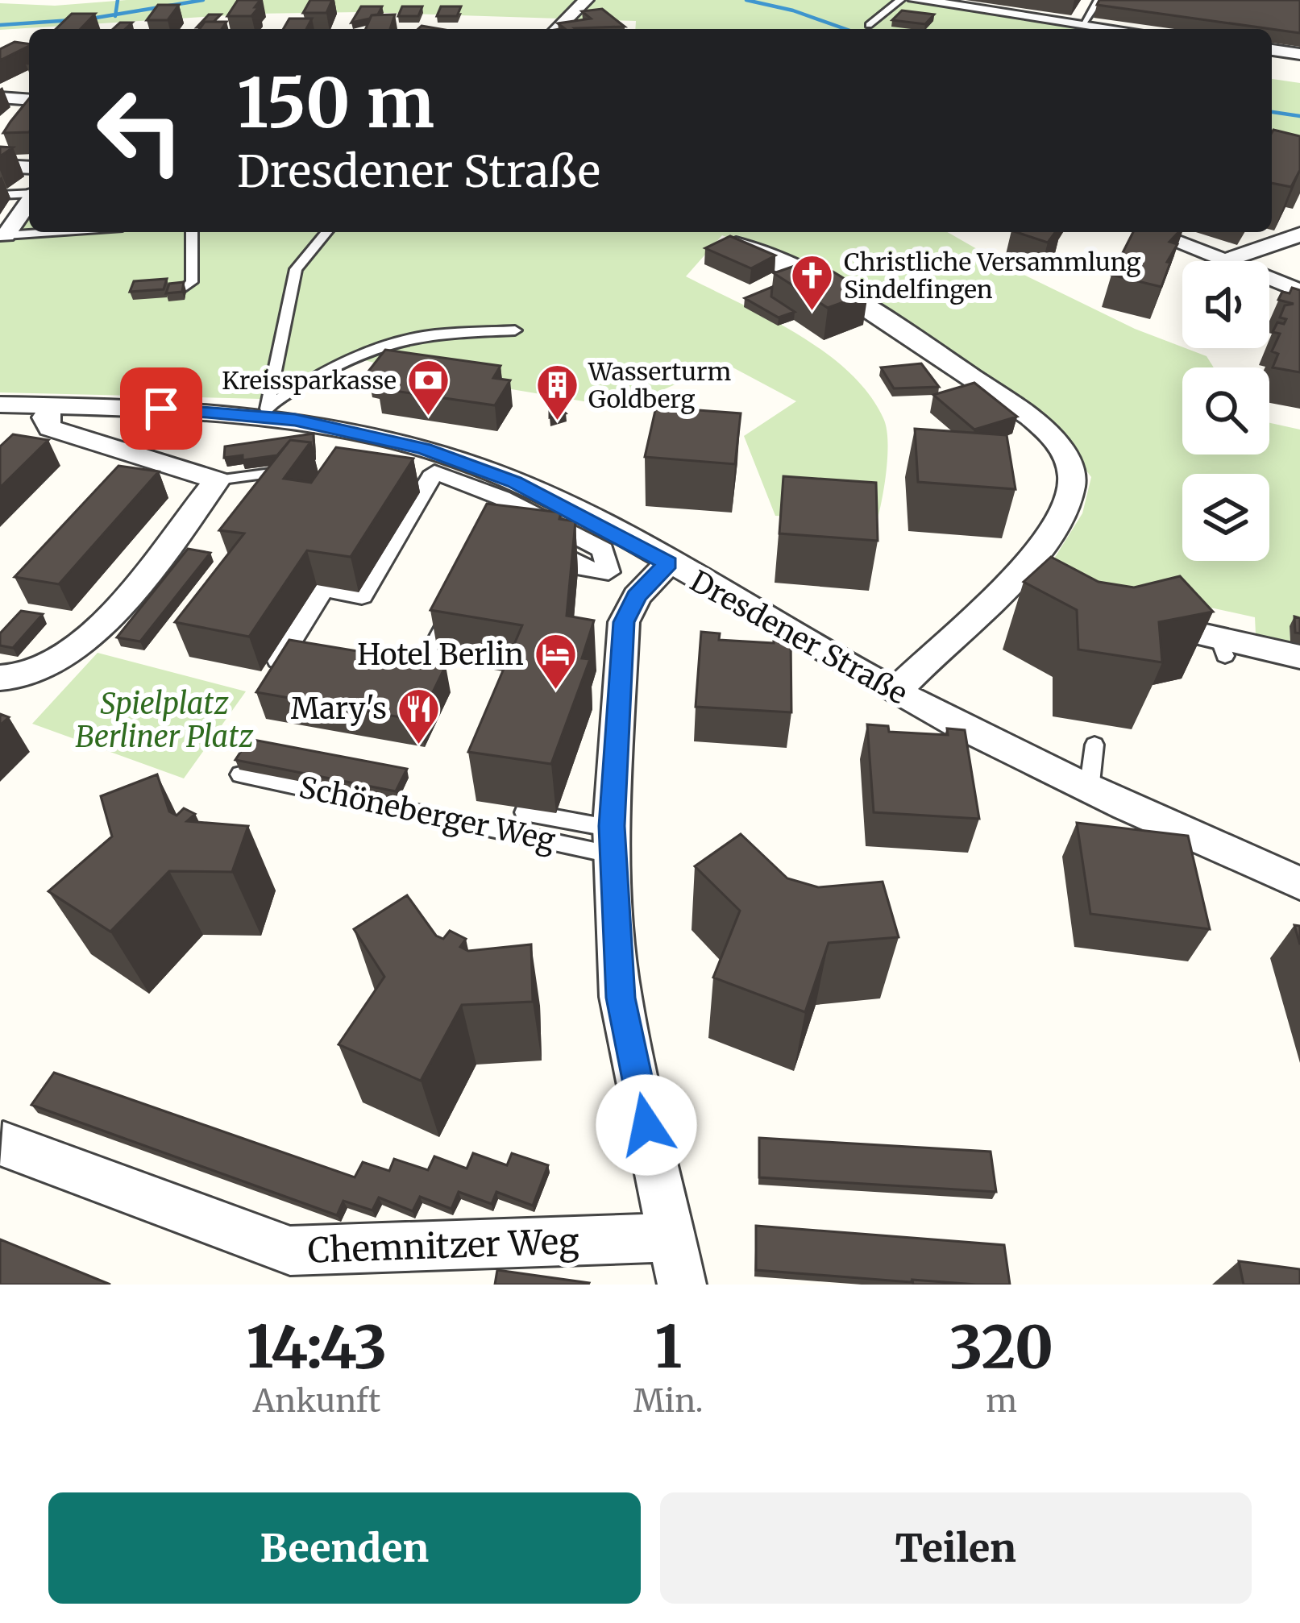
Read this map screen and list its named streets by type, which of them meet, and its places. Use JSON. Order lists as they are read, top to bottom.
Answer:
{
  "streets": {
    "street": ["Dresdener Straße", "Chemnitzer Weg"],
    "lane": ["Schöneberger Weg"]
  },
  "parks": ["Spielplatz Berliner Platz"],
  "places": {
    "church": ["Christliche Versammlung Sindelfingen"],
    "bank": ["Kreissparkasse"],
    "building": ["Wasserturm Goldberg"],
    "hotel": ["Hotel Berlin"],
    "restaurant": ["Mary's"]
  },
  "page": {
    "turn": ["150 m", "Dresdener Straße"],
    "eta": [
      "14:43",
      "Ankunft",
      "1",
      "Min.",
      "320",
      "m"
    ],
    "buttons": ["Beenden", "Teilen"]
  }
}
